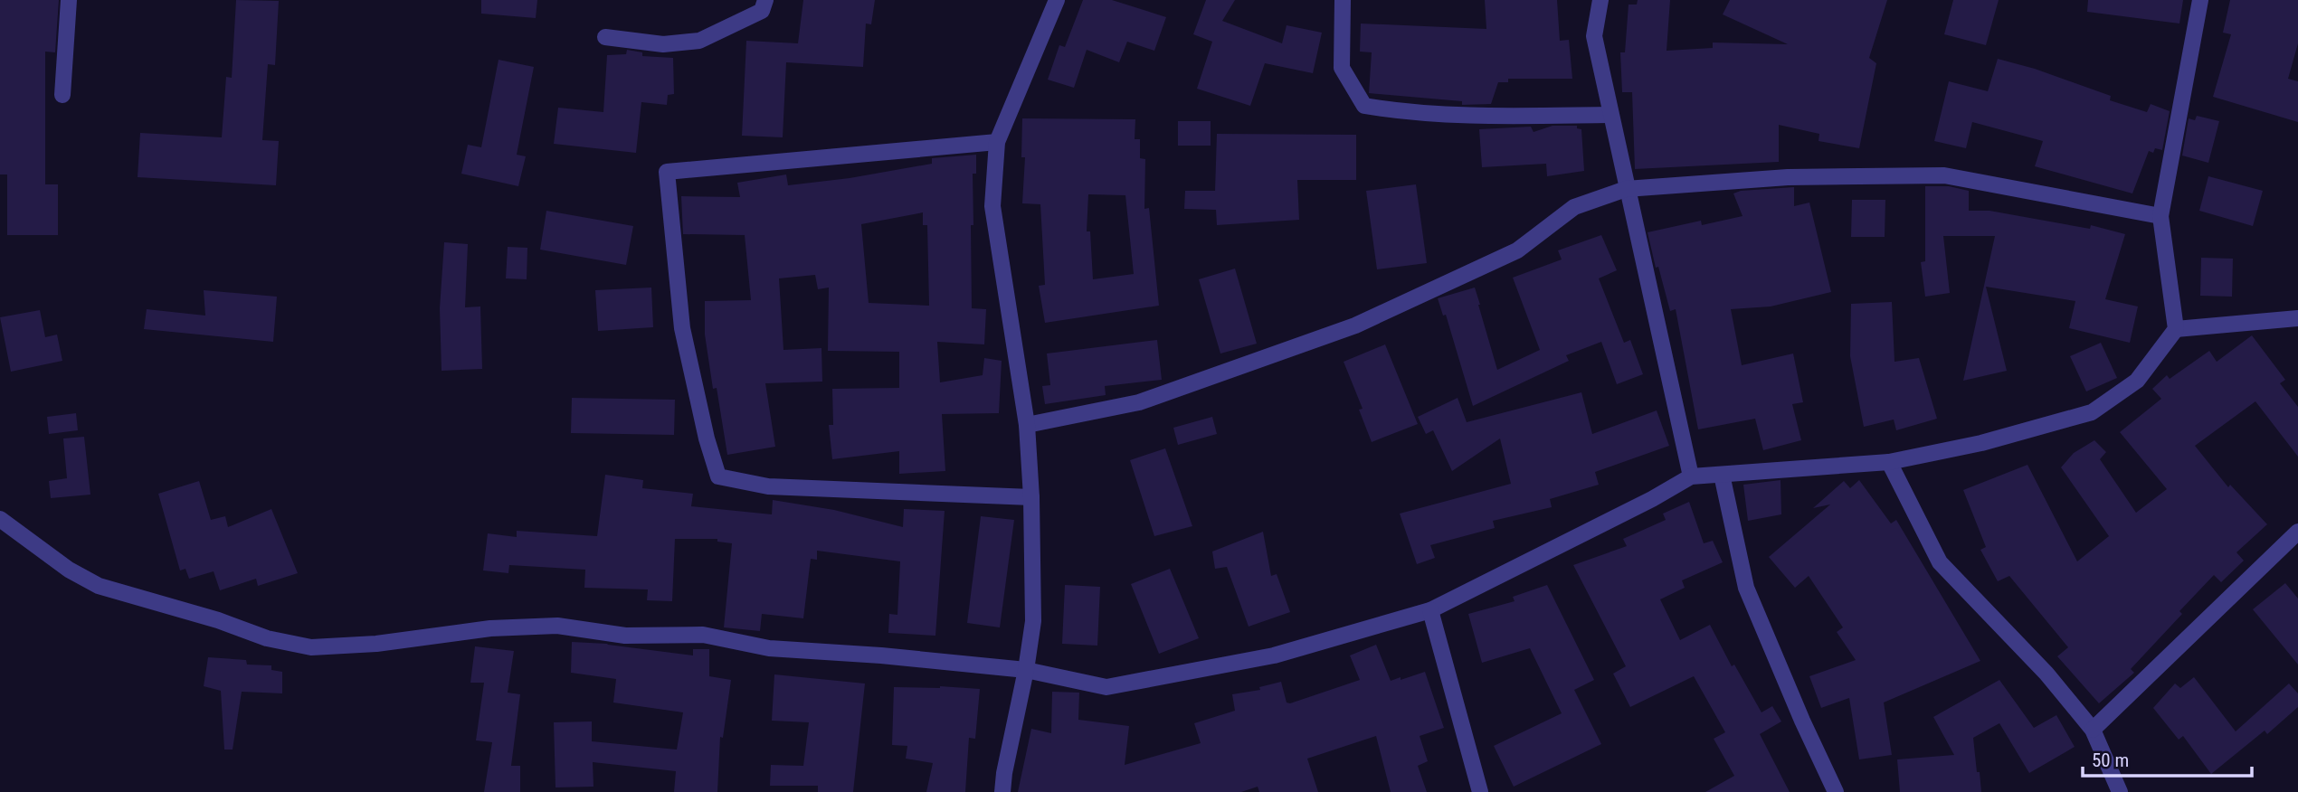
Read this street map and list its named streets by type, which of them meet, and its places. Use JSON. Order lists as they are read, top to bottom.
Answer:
{
  "scale_bar": "50 m"
}
